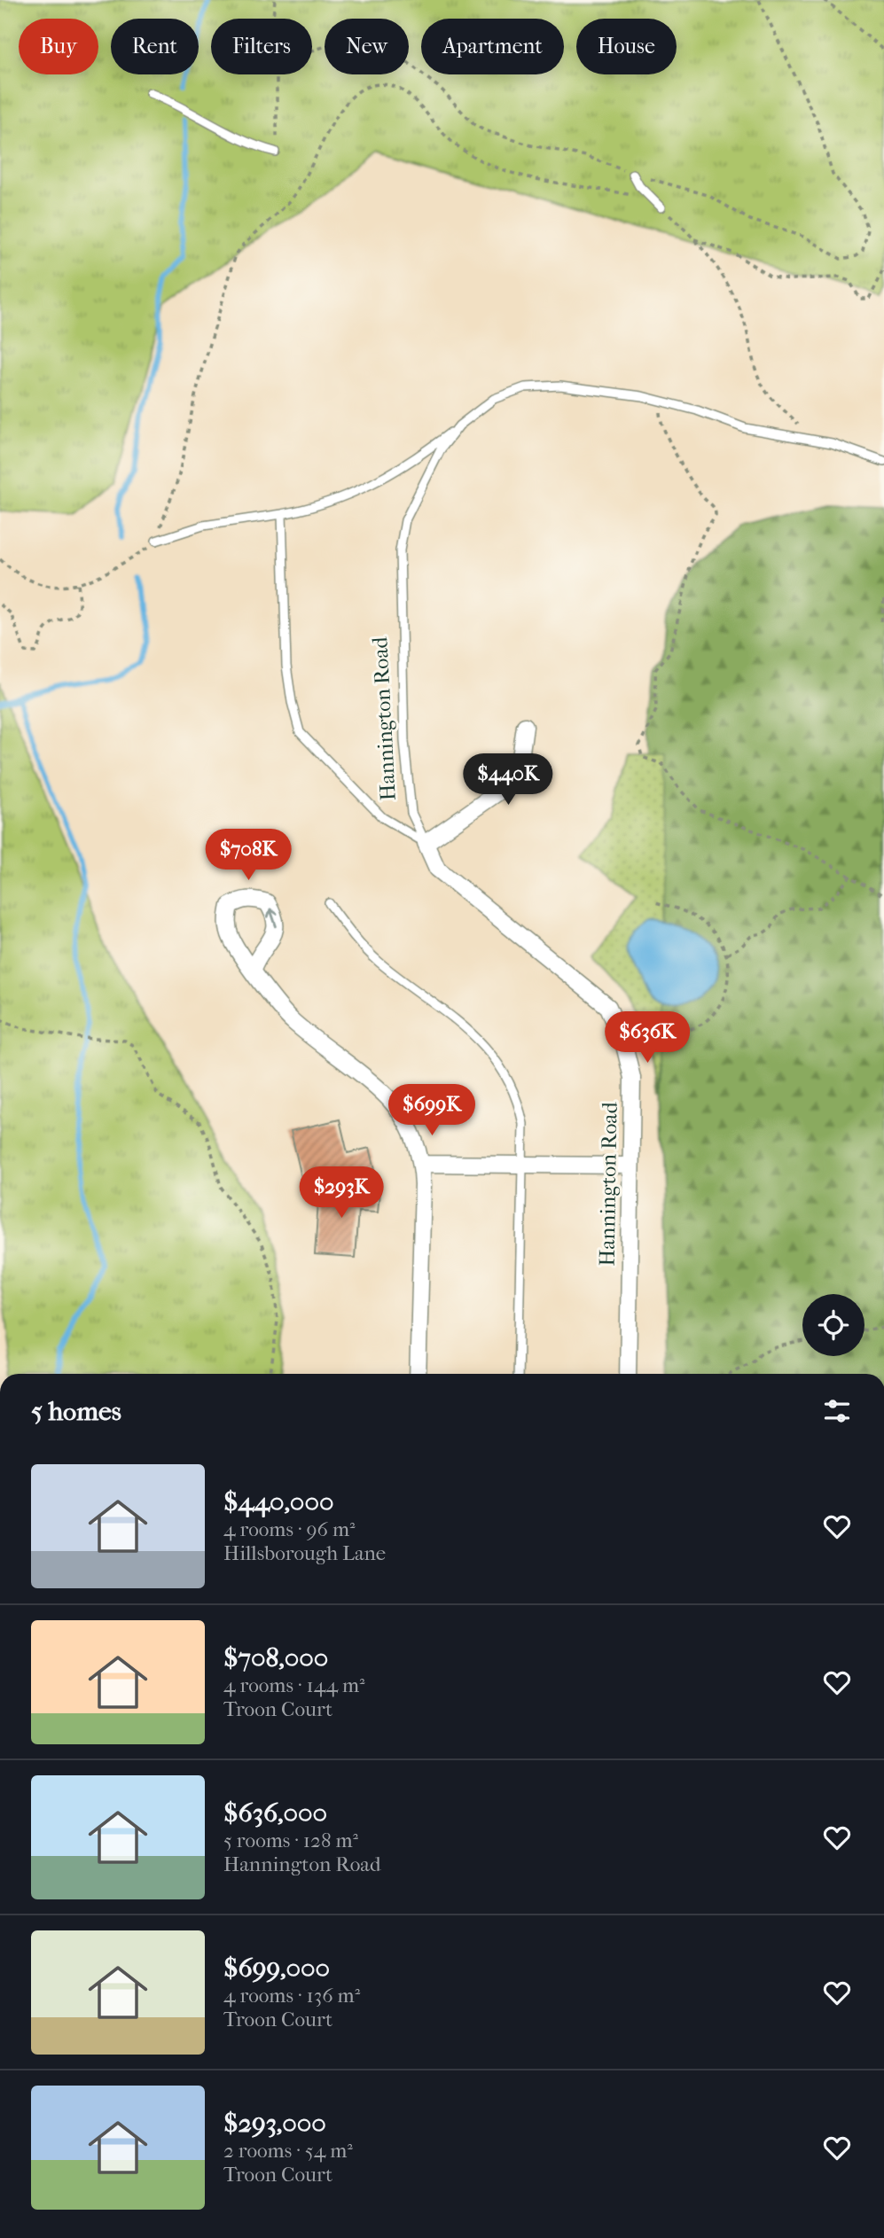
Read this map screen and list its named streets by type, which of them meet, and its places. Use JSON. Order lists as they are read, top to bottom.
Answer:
{
  "streets": {
    "street": ["Hannington Road"]
  },
  "page": {
    "chip": [
      "Buy",
      "Rent",
      "Filters",
      "New",
      "Apartment",
      "House"
    ],
    "price": [
      "$440K",
      "$708K",
      "$636K",
      "$699K",
      "$293K"
    ],
    "heading": "5 homes",
    "list": [
      {
        "name": "$440,000",
        "note": "4 rooms · 96 m² · Hillsborough Lane"
      },
      {
        "name": "$708,000",
        "note": "4 rooms · 144 m² · Troon Court"
      },
      {
        "name": "$636,000",
        "note": "5 rooms · 128 m² · Hannington Road"
      },
      {
        "name": "$699,000",
        "note": "4 rooms · 136 m² · Troon Court"
      },
      {
        "name": "$293,000",
        "note": "2 rooms · 54 m² · Troon Court"
      }
    ]
  }
}
